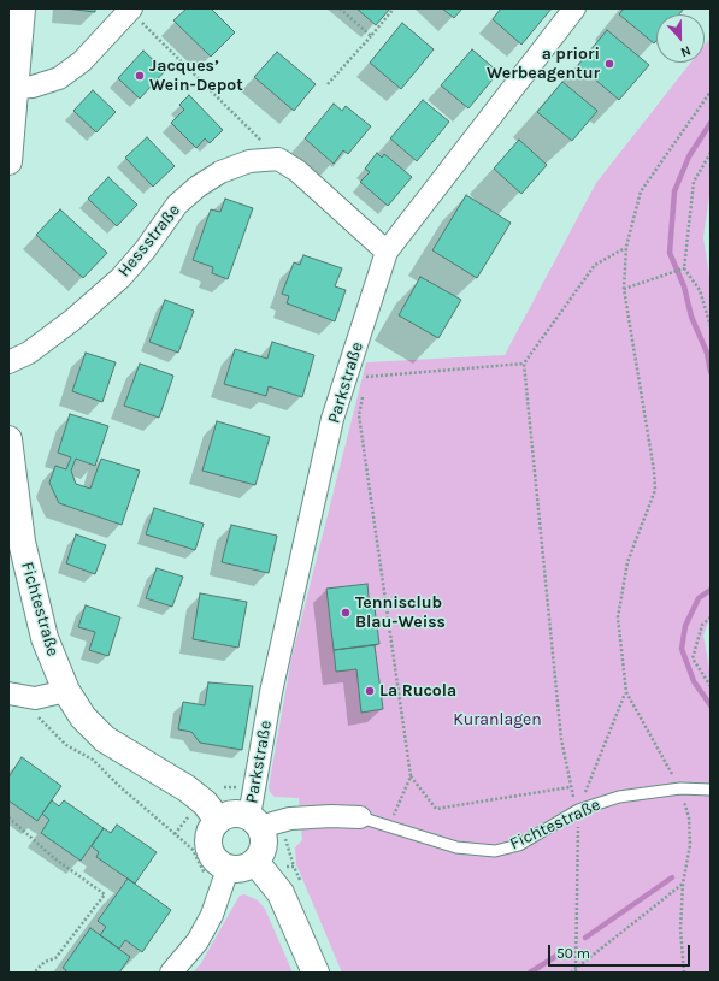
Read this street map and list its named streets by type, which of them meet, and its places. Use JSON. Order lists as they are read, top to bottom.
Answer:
{
  "streets": {
    "street": ["Hessstraße", "Parkstraße", "Fichtestraße"]
  },
  "crossings": [
    ["Parkstraße", "Fichtestraße"]
  ],
  "parks": ["Kuranlagen"],
  "places": [
    "a priori Werbeagentur",
    "Jacques’ Wein-Depot",
    "Tennisclub Blau-Weiss",
    "La Rucola"
  ],
  "scale_bar": "50 m",
  "north": "bottom"
}
